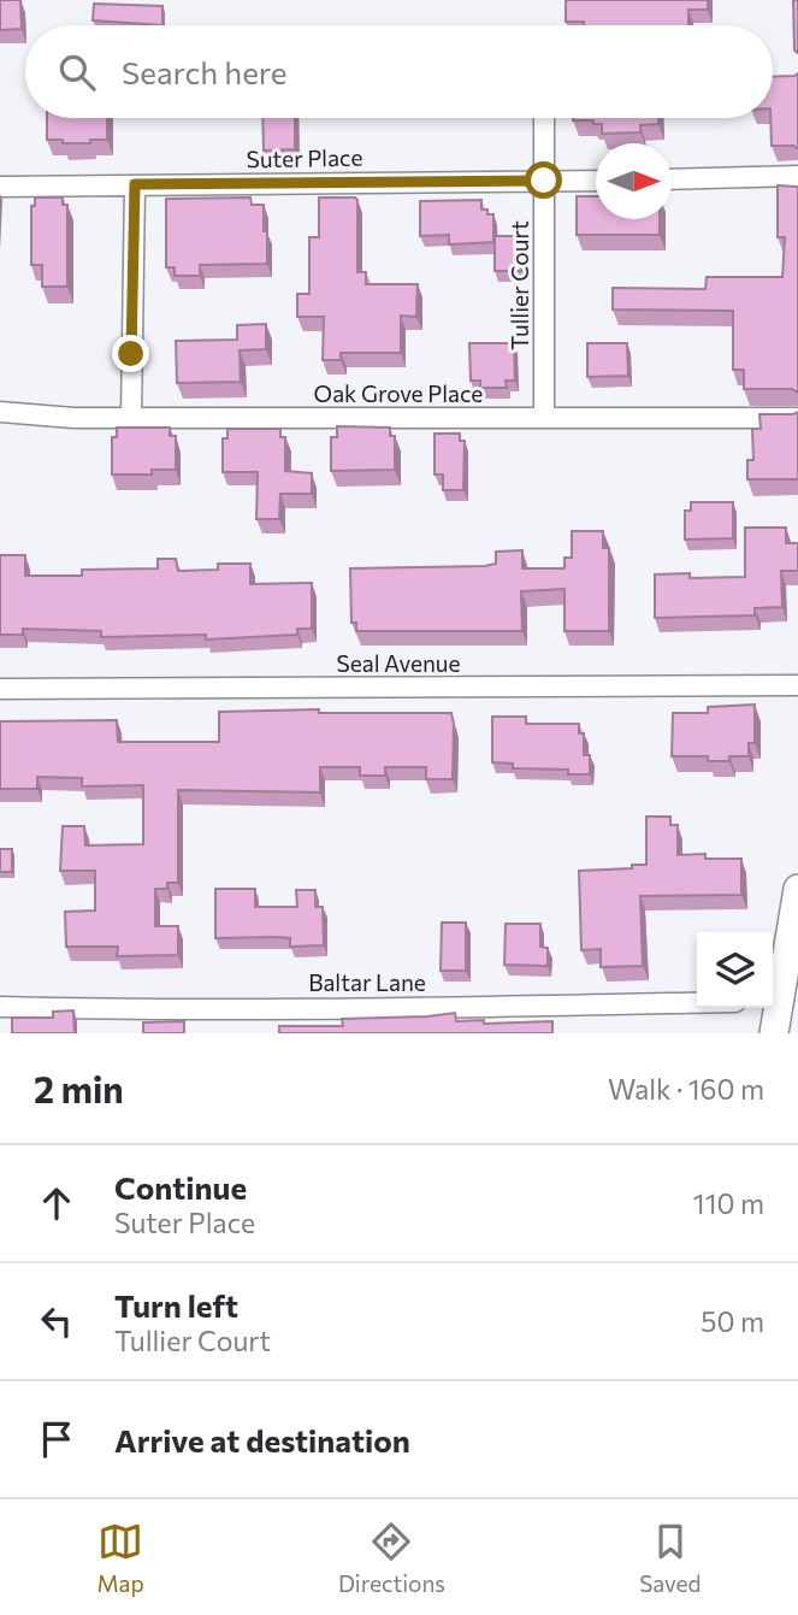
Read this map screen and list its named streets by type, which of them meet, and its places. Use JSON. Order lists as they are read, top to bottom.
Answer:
{
  "streets": {
    "street": [
      "Suter Place",
      "Tullier Court",
      "Oak Grove Place",
      "Seal Avenue",
      "Baltar Lane"
    ]
  },
  "crossings": [
    ["Suter Place", "Tullier Court"],
    ["Tullier Court", "Oak Grove Place"]
  ],
  "north": "right",
  "page": {
    "search": "Search here",
    "heading": ["2 min", "Walk · 160 m"],
    "list": [
      ["Continue", "Suter Place", "110 m"],
      ["Turn left", "Tullier Court", "50 m"],
      "Arrive at destination"
    ],
    "nav": ["Map", "Directions", "Saved"]
  }
}
